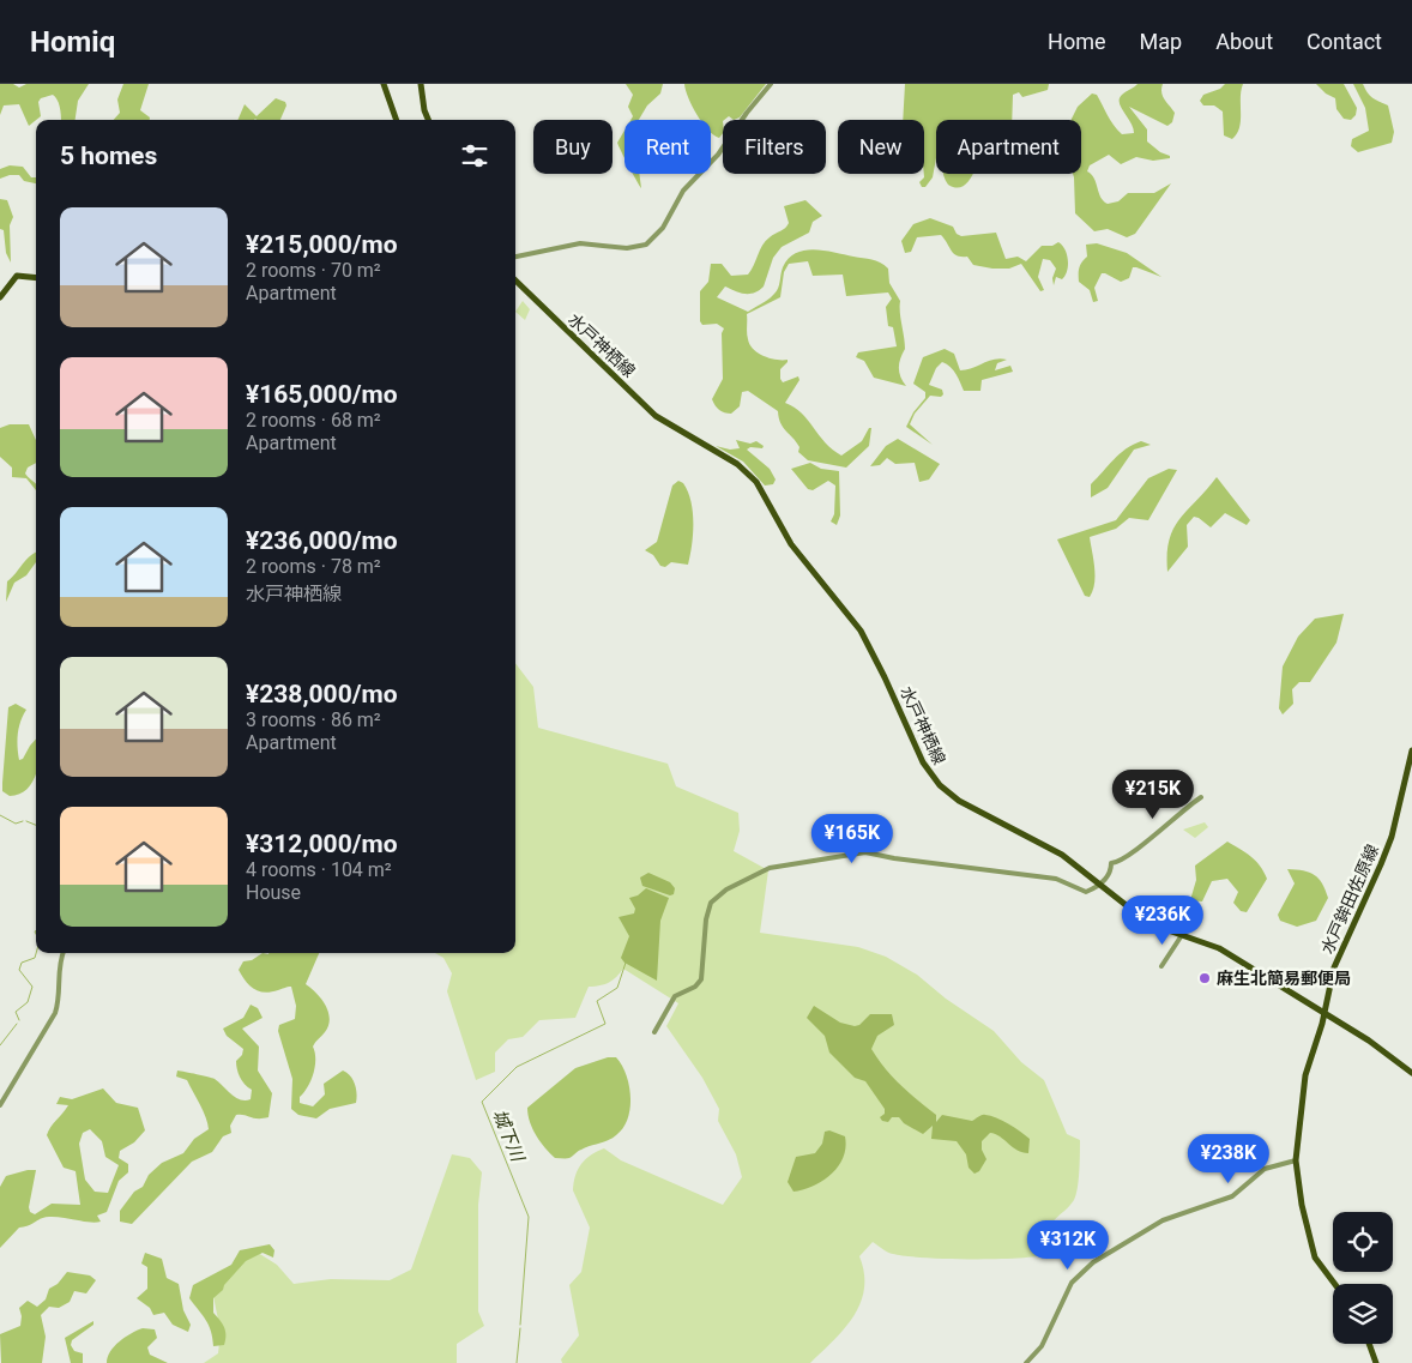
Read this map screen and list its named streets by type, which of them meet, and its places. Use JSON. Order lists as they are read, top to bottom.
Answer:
{
  "streets": {
    "main road": ["水戸神栖線", "水戸鉾田佐原線"]
  },
  "crossings": [
    ["水戸神栖線", "水戸鉾田佐原線"]
  ],
  "water": ["城下川"],
  "places": ["麻生北簡易郵便局"],
  "page": {
    "header": "Homiq",
    "nav": [
      "Home",
      "Map",
      "About",
      "Contact"
    ],
    "chip": [
      "Buy",
      "Rent",
      "Filters",
      "New",
      "Apartment"
    ],
    "heading": "5 homes",
    "list": [
      {
        "name": "¥215,000/mo",
        "note": "2 rooms · 70 m² · Apartment"
      },
      {
        "name": "¥165,000/mo",
        "note": "2 rooms · 68 m² · Apartment"
      },
      {
        "name": "¥236,000/mo",
        "note": "2 rooms · 78 m² · 水戸神栖線"
      },
      {
        "name": "¥238,000/mo",
        "note": "3 rooms · 86 m² · Apartment"
      },
      {
        "name": "¥312,000/mo",
        "note": "4 rooms · 104 m² · House"
      }
    ],
    "price": [
      "¥215K",
      "¥165K",
      "¥236K",
      "¥238K",
      "¥312K"
    ]
  }
}
